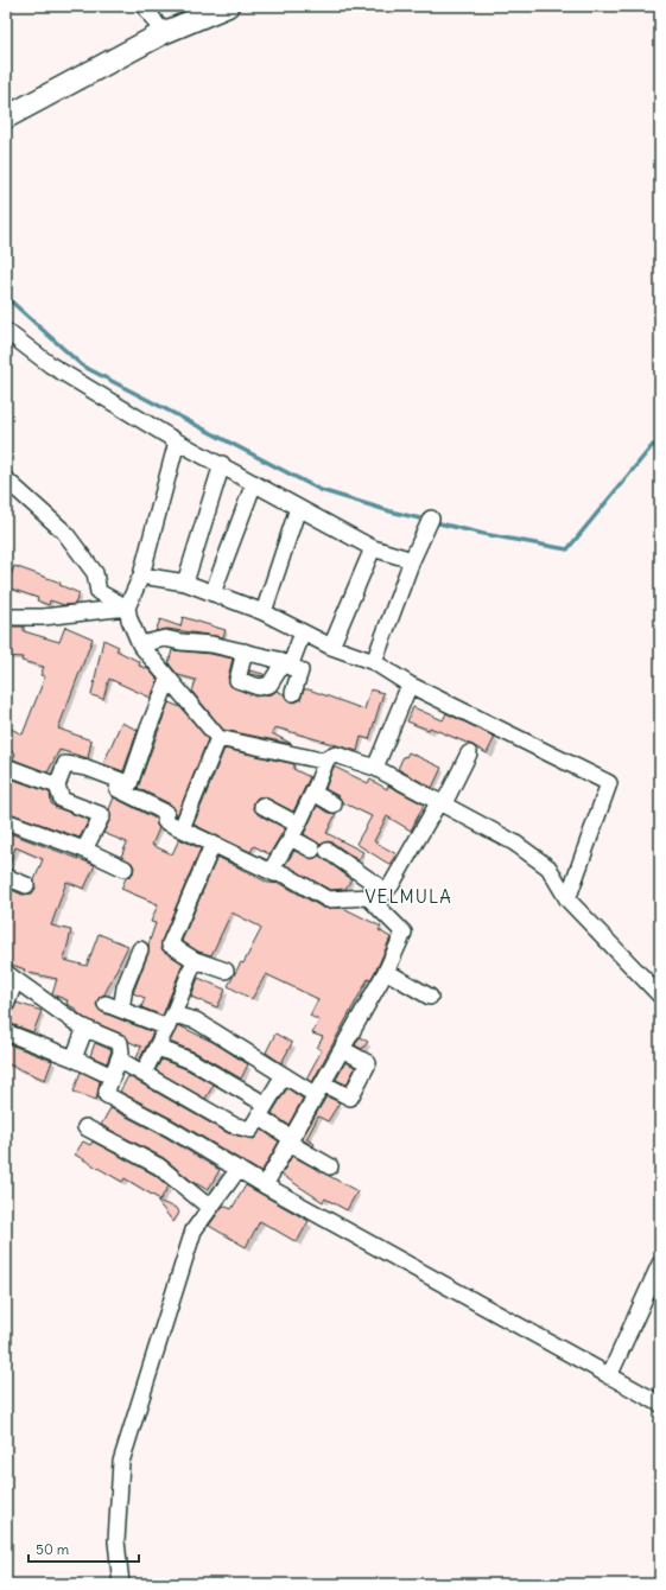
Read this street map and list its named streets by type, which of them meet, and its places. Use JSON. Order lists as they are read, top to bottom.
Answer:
{
  "districts": ["VELMULA"],
  "scale_bar": "50 m"
}
